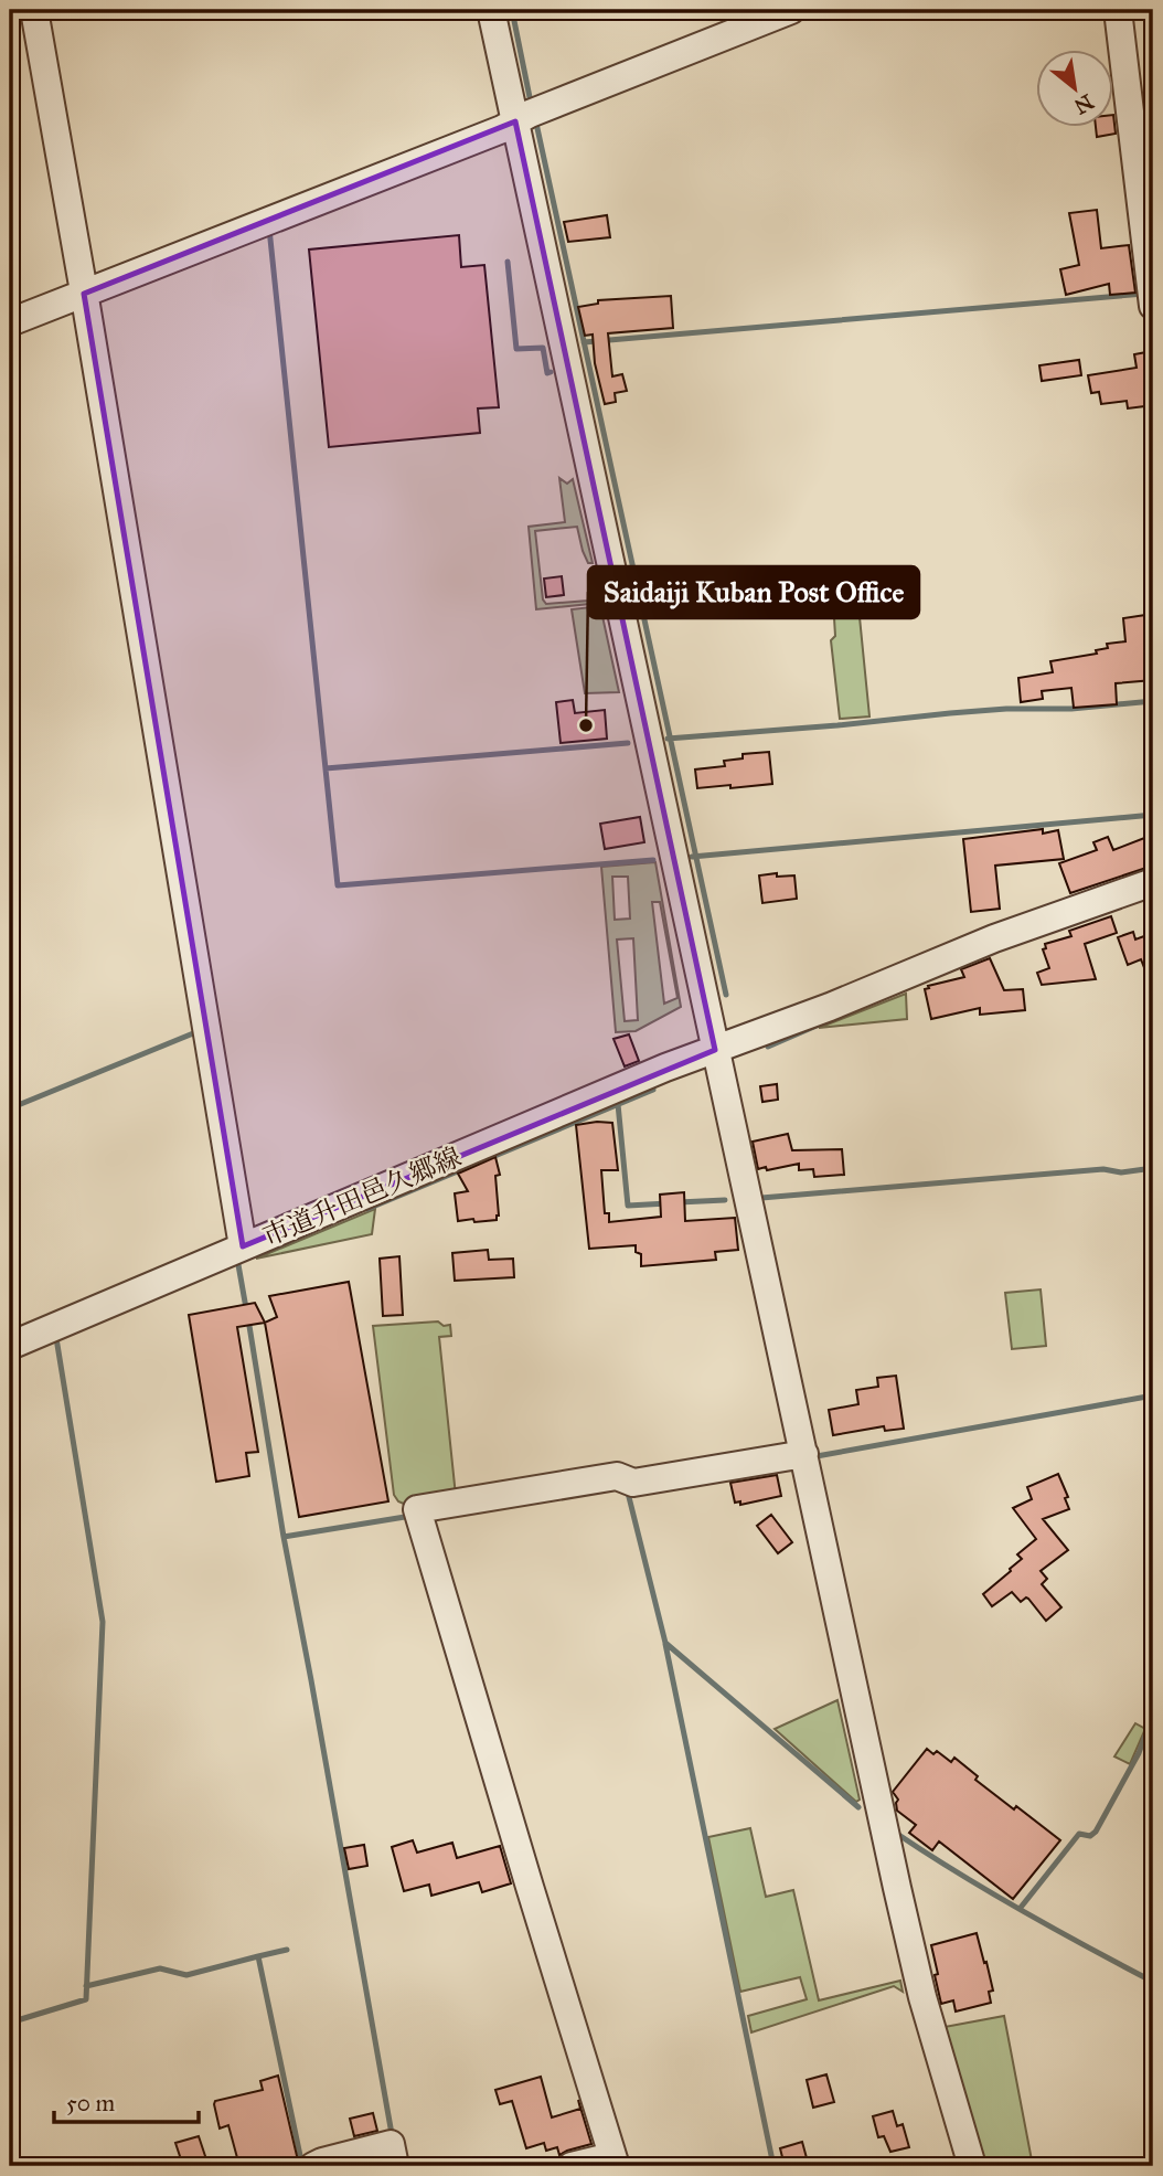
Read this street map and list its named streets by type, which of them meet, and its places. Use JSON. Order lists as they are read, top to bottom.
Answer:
{
  "streets": {
    "street": ["市道升田邑久郷線"]
  },
  "places": ["Saidaiji Kuban Post Office"],
  "scale_bar": "50 m",
  "north": "bottom right"
}
